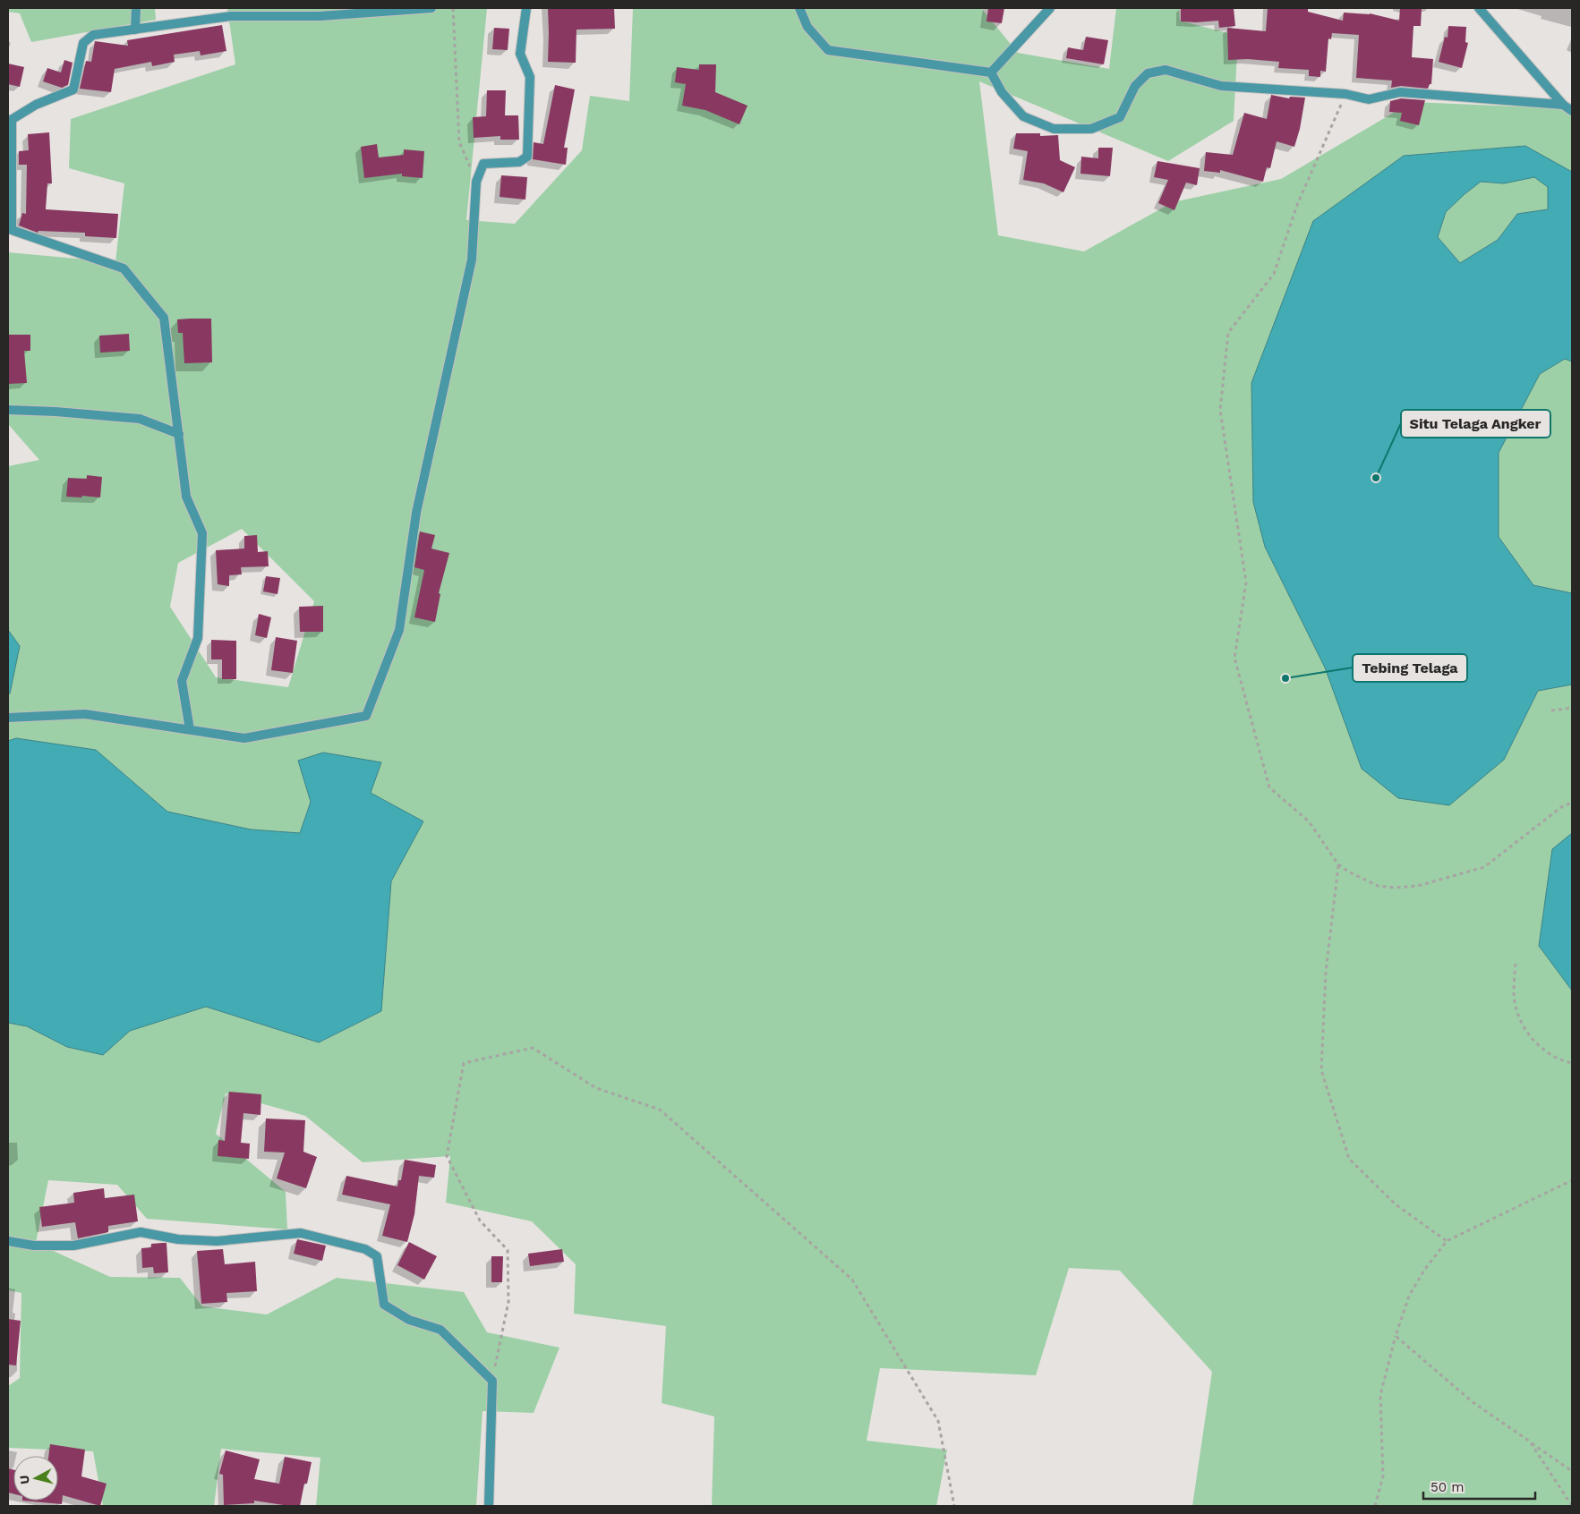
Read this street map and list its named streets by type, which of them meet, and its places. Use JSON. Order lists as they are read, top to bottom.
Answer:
{
  "places": ["Situ Telaga Angker", "Tebing Telaga"],
  "scale_bar": "50 m",
  "north": "left"
}
